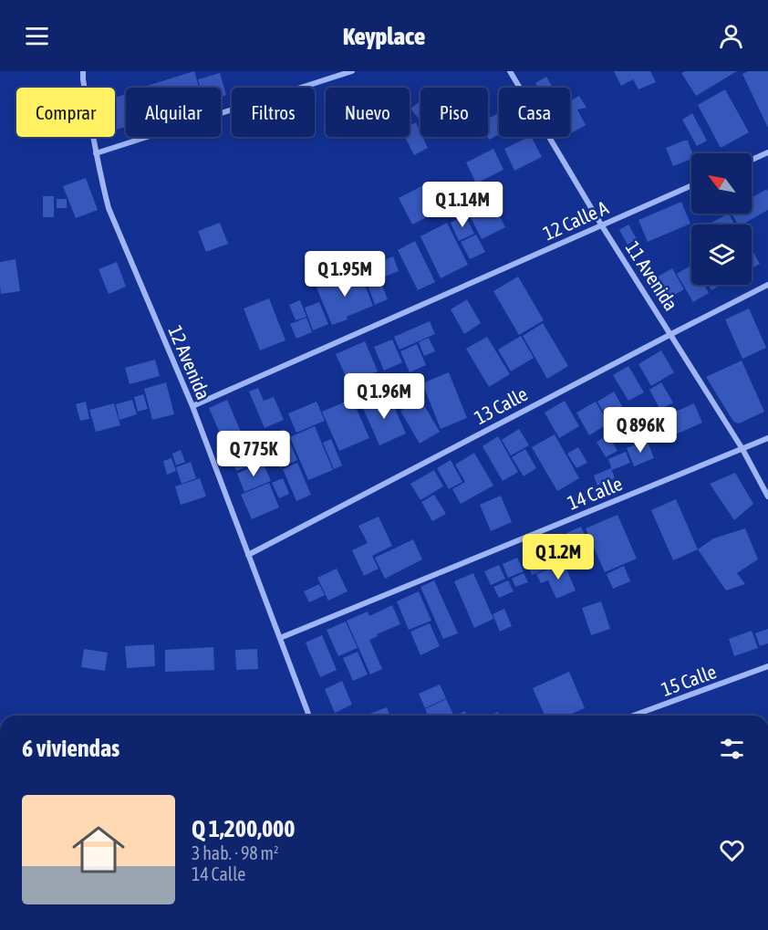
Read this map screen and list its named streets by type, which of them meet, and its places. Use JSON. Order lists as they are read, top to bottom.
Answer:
{
  "streets": {
    "street": [
      "12 Calle A",
      "11 Avenida",
      "12 Avenida",
      "13 Calle",
      "14 Calle",
      "15 Calle"
    ]
  },
  "crossings": [
    ["12 Calle A", "11 Avenida"],
    ["12 Calle A", "12 Avenida"],
    ["11 Avenida", "13 Calle"],
    ["11 Avenida", "14 Calle"],
    ["12 Avenida", "13 Calle"],
    ["12 Avenida", "14 Calle"]
  ],
  "north": "top left",
  "page": {
    "header": "Keyplace",
    "chip": [
      "Comprar",
      "Alquilar",
      "Filtros",
      "Nuevo",
      "Piso",
      "Casa"
    ],
    "price": [
      "Q 1.14M",
      "Q 1.95M",
      "Q 1.96M",
      "Q 896K",
      "Q 775K",
      "Q 1.2M"
    ],
    "heading": "6 viviendas",
    "list": [
      {
        "name": "Q 1,200,000",
        "note": "3 hab. · 98 m² · 14 Calle"
      }
    ]
  }
}
